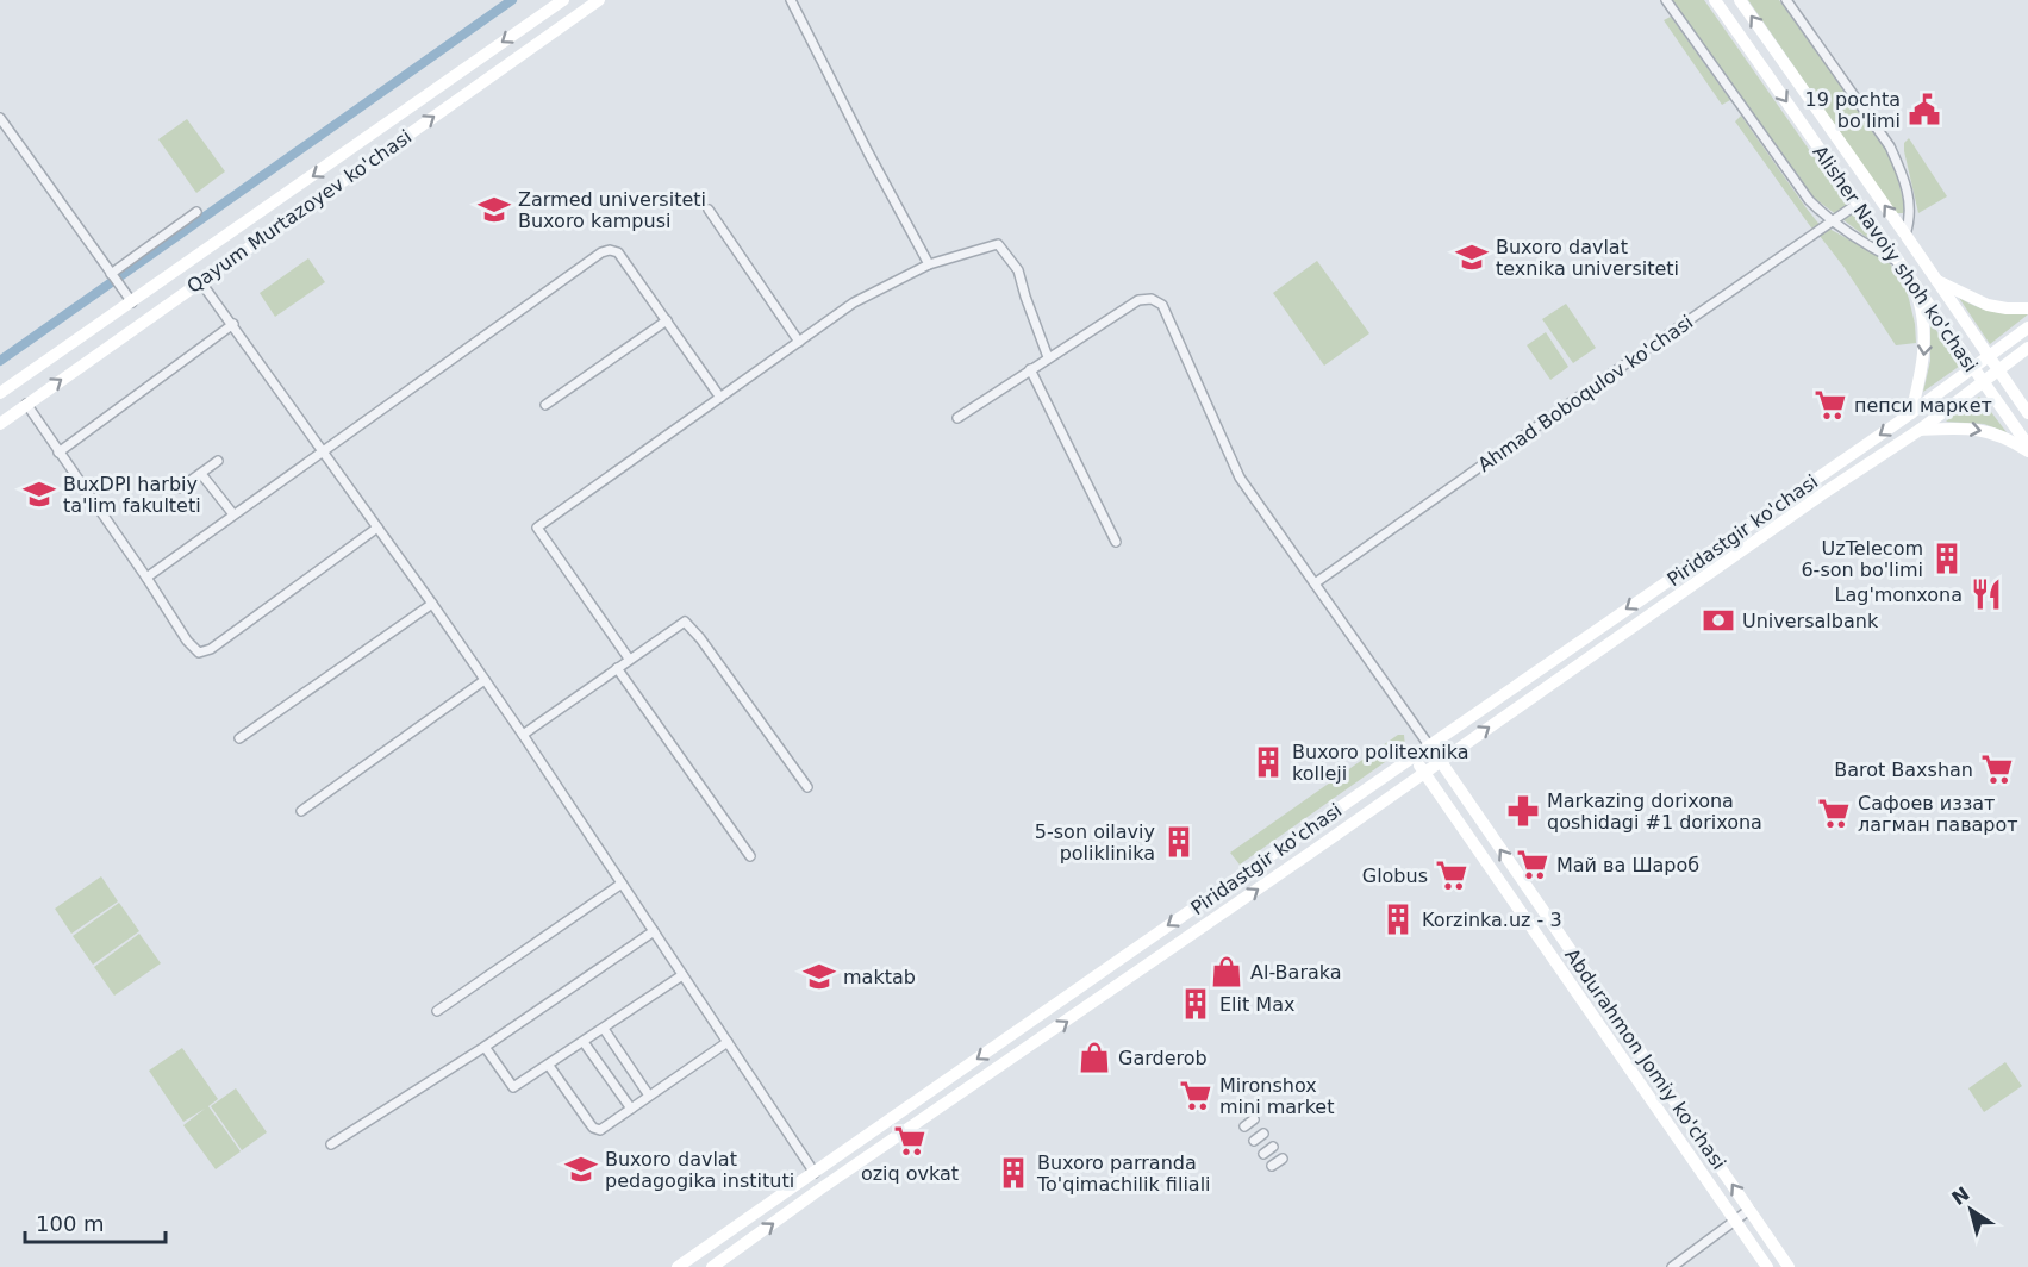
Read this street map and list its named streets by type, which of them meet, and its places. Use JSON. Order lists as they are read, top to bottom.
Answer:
{
  "streets": {
    "main road": [
      "Qayum Murtazoyev ko'chasi",
      "Alisher Navoiy shoh ko'chasi",
      "Piridastgir ko'chasi",
      "Abdurahmon Jomiy ko'chasi"
    ],
    "street": ["Ahmad Boboqulov ko'chasi"]
  },
  "crossings": [
    ["Alisher Navoiy shoh ko'chasi", "Ahmad Boboqulov ko'chasi"],
    ["Alisher Navoiy shoh ko'chasi", "Piridastgir ko'chasi"],
    ["Piridastgir ko'chasi", "Abdurahmon Jomiy ko'chasi"]
  ],
  "places": {
    "public building": ["19 pochta bo'limi"],
    "school or university": [
      "Zarmed universiteti Buxoro kampusi",
      "Buxoro davlat texnika universiteti",
      "BuxDPI harbiy ta'lim fakulteti",
      "maktab",
      "Buxoro davlat pedagogika instituti"
    ],
    "supermarket": [
      "пепси маркет",
      "Barot Baxshan",
      "Сафоев иззат лагман паварот",
      "Май ва Шароб",
      "Globus",
      "Mironshox mini market",
      "oziq ovkat"
    ],
    "building": [
      "UzTelecom 6-son bo'limi",
      "Buxoro politexnika kolleji",
      "5-son oilaviy poliklinika",
      "Korzinka.uz - 3",
      "Elit Max",
      "Buxoro parranda To'qimachilik filiali"
    ],
    "restaurant": ["Lag'monxona"],
    "bank": ["Universalbank"],
    "pharmacy": ["Markazing dorixona qoshidagi #1 dorixona"],
    "shop": ["Al-Baraka", "Garderob"]
  },
  "scale_bar": "100 m",
  "north": "top left"
}
